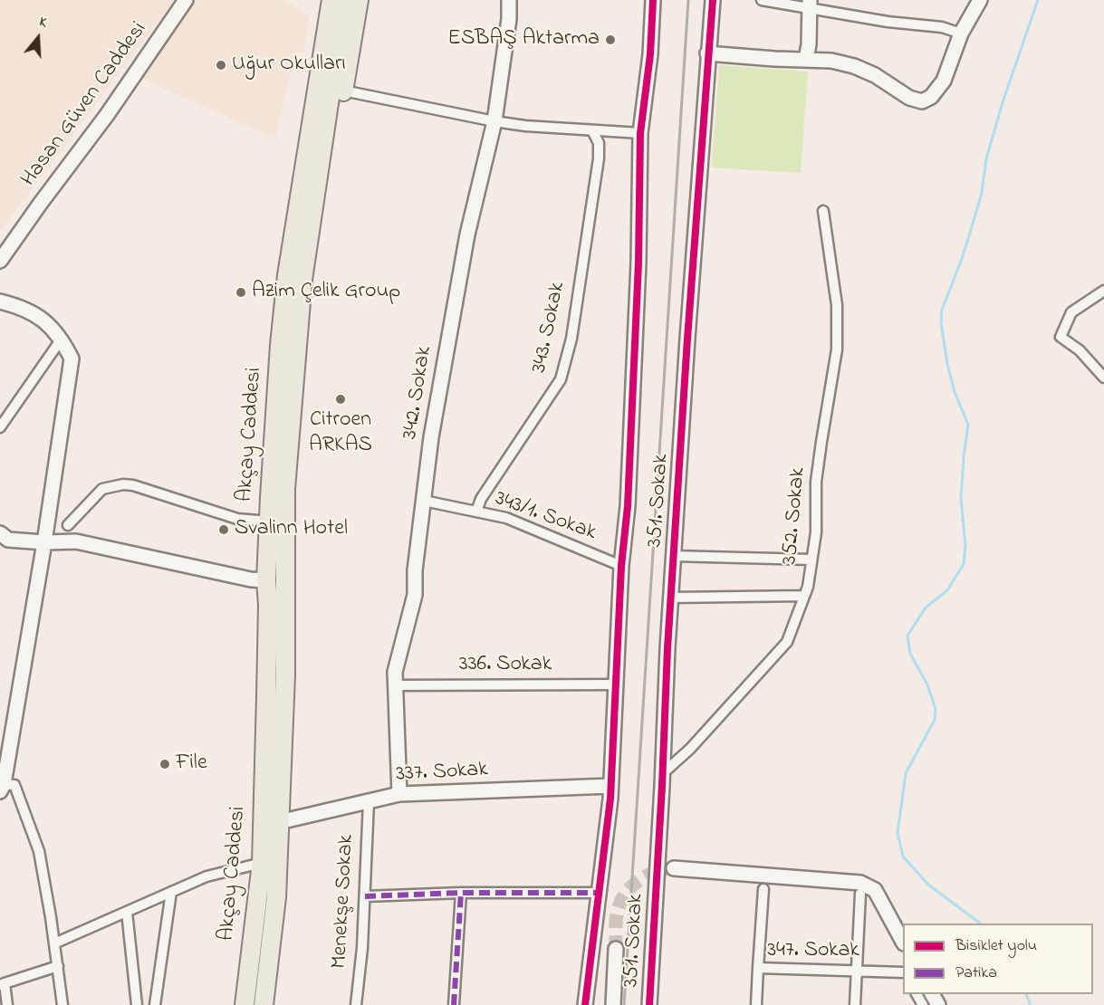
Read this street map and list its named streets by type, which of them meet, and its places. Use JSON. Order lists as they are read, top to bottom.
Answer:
{
  "streets": {
    "highway": ["Akçay Caddesi"],
    "street": [
      "Hasan Güven Caddesi",
      "343. Sokak",
      "342. Sokak",
      "351. Sokak",
      "352. Sokak",
      "343/1. Sokak",
      "336. Sokak",
      "337. Sokak",
      "Menekşe Sokak",
      "347. Sokak"
    ]
  },
  "crossings": [
    ["343. Sokak", "343/1. Sokak"],
    ["342. Sokak", "343/1. Sokak"],
    ["342. Sokak", "336. Sokak"],
    ["342. Sokak", "337. Sokak"],
    ["Akçay Caddesi", "337. Sokak"],
    ["351. Sokak", "352. Sokak"],
    ["337. Sokak", "Menekşe Sokak"]
  ],
  "places": [
    "ESBAŞ Aktarma",
    "Uğur Okulları",
    "Azim Çelik Group",
    "Citroen ARKAS",
    "Svalinn Hotel",
    "File"
  ],
  "legend": ["Bisiklet yolu", "Patika"],
  "north": "top"
}
